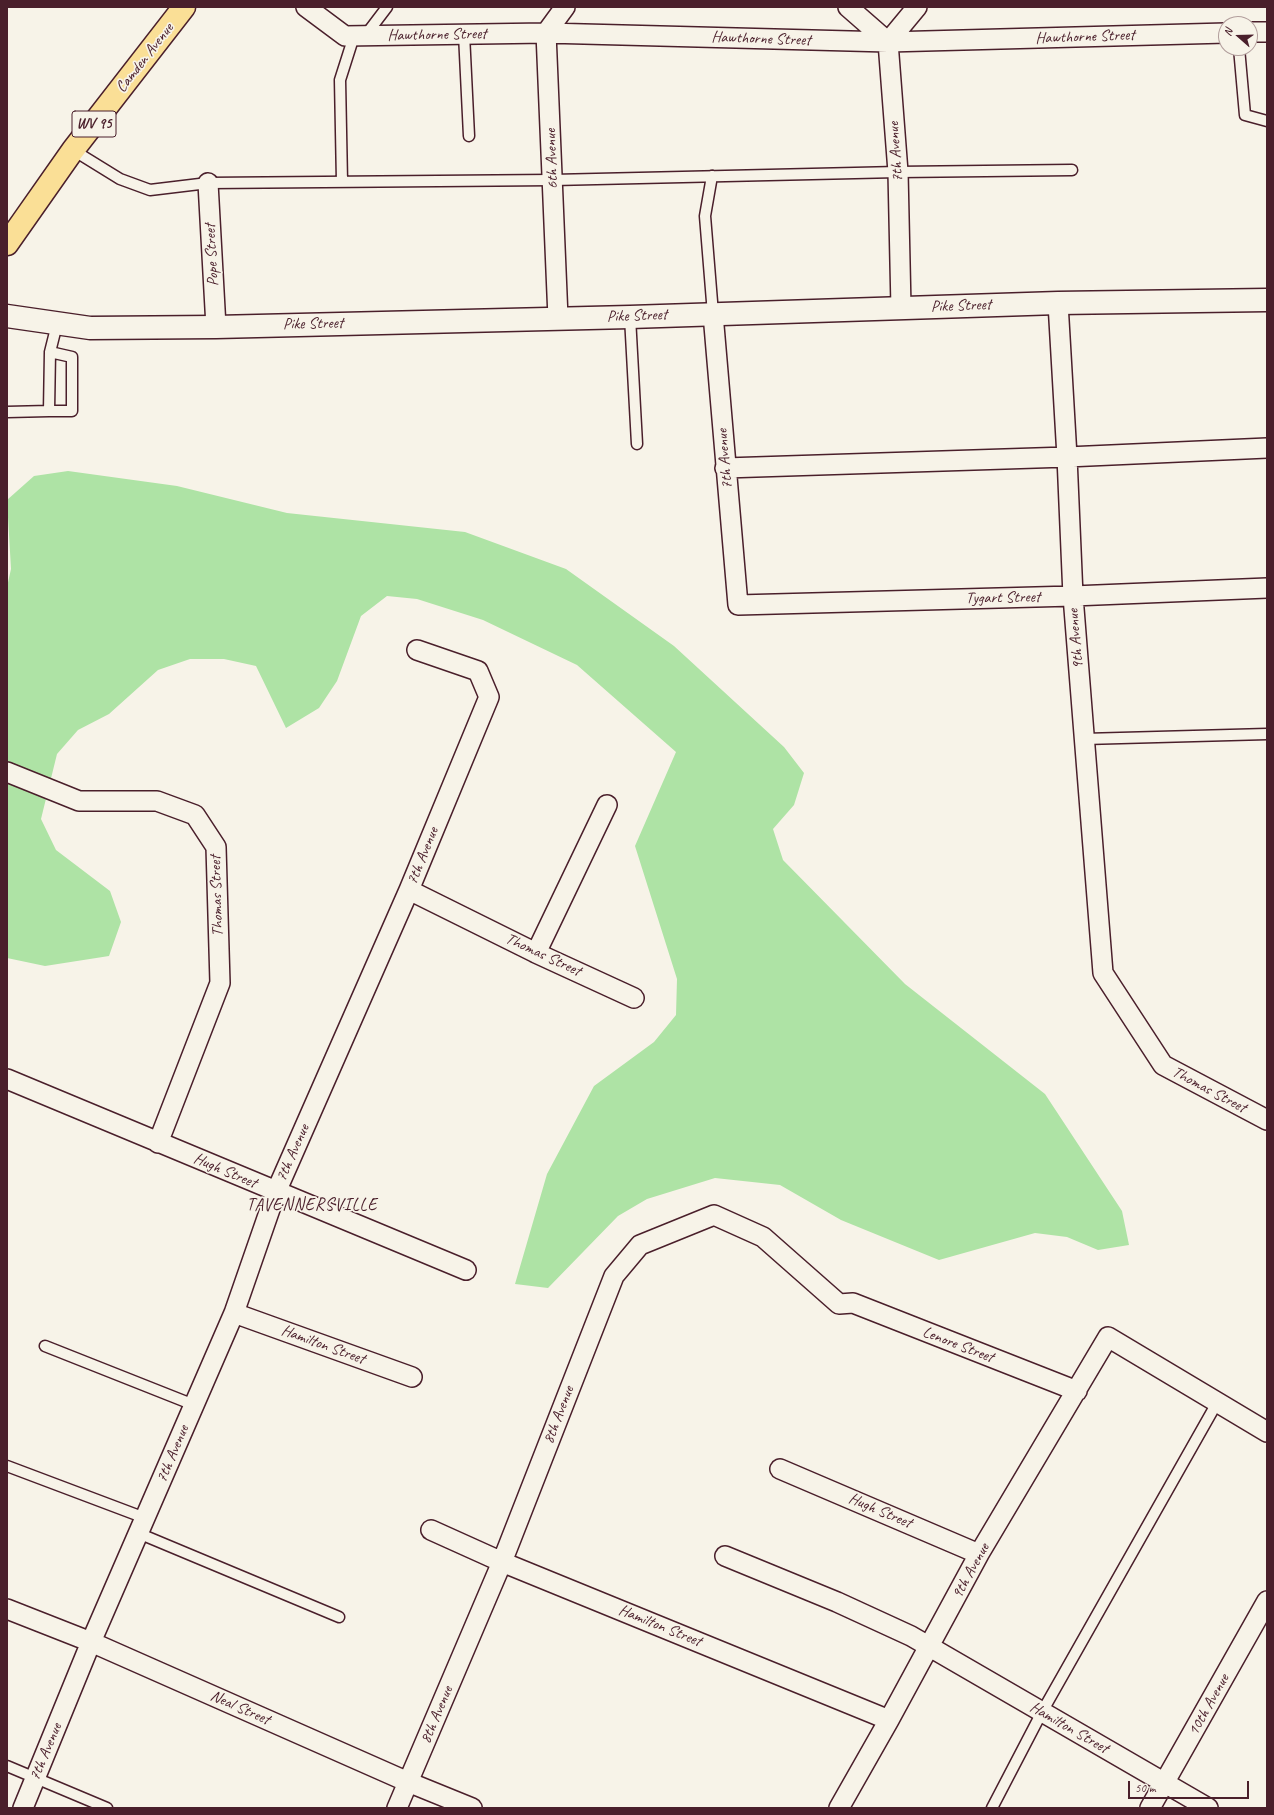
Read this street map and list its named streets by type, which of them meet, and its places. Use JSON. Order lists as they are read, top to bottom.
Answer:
{
  "streets": {
    "main road": ["Camden Avenue", "WV 95", "Pike Street"],
    "street": [
      "Hawthorne Street",
      "7th Avenue",
      "6th Avenue",
      "Pope Street",
      "Tygart Street",
      "9th Avenue",
      "Thomas Street",
      "Hugh Street",
      "Hamilton Street",
      "Lenore Street",
      "8th Avenue",
      "10th Avenue",
      "Neal Street"
    ]
  },
  "crossings": [
    ["Hawthorne Street", "7th Avenue"],
    ["Hawthorne Street", "6th Avenue"],
    ["7th Avenue", "Pike Street"],
    ["7th Avenue", "Tygart Street"],
    ["7th Avenue", "Thomas Street"],
    ["7th Avenue", "Hugh Street"],
    ["7th Avenue", "Hamilton Street"],
    ["7th Avenue", "Neal Street"],
    ["6th Avenue", "Pike Street"],
    ["Pope Street", "Pike Street"],
    ["Pike Street", "9th Avenue"],
    ["Tygart Street", "9th Avenue"],
    ["9th Avenue", "Thomas Street"],
    ["9th Avenue", "Hugh Street"],
    ["9th Avenue", "Hamilton Street"],
    ["9th Avenue", "Lenore Street"],
    ["Thomas Street", "Hugh Street"],
    ["Hamilton Street", "8th Avenue"],
    ["Hamilton Street", "10th Avenue"],
    ["Lenore Street", "8th Avenue"],
    ["8th Avenue", "Neal Street"]
  ],
  "districts": ["TAVENNERSVILLE"],
  "scale_bar": "50 m",
  "north": "left"
}
